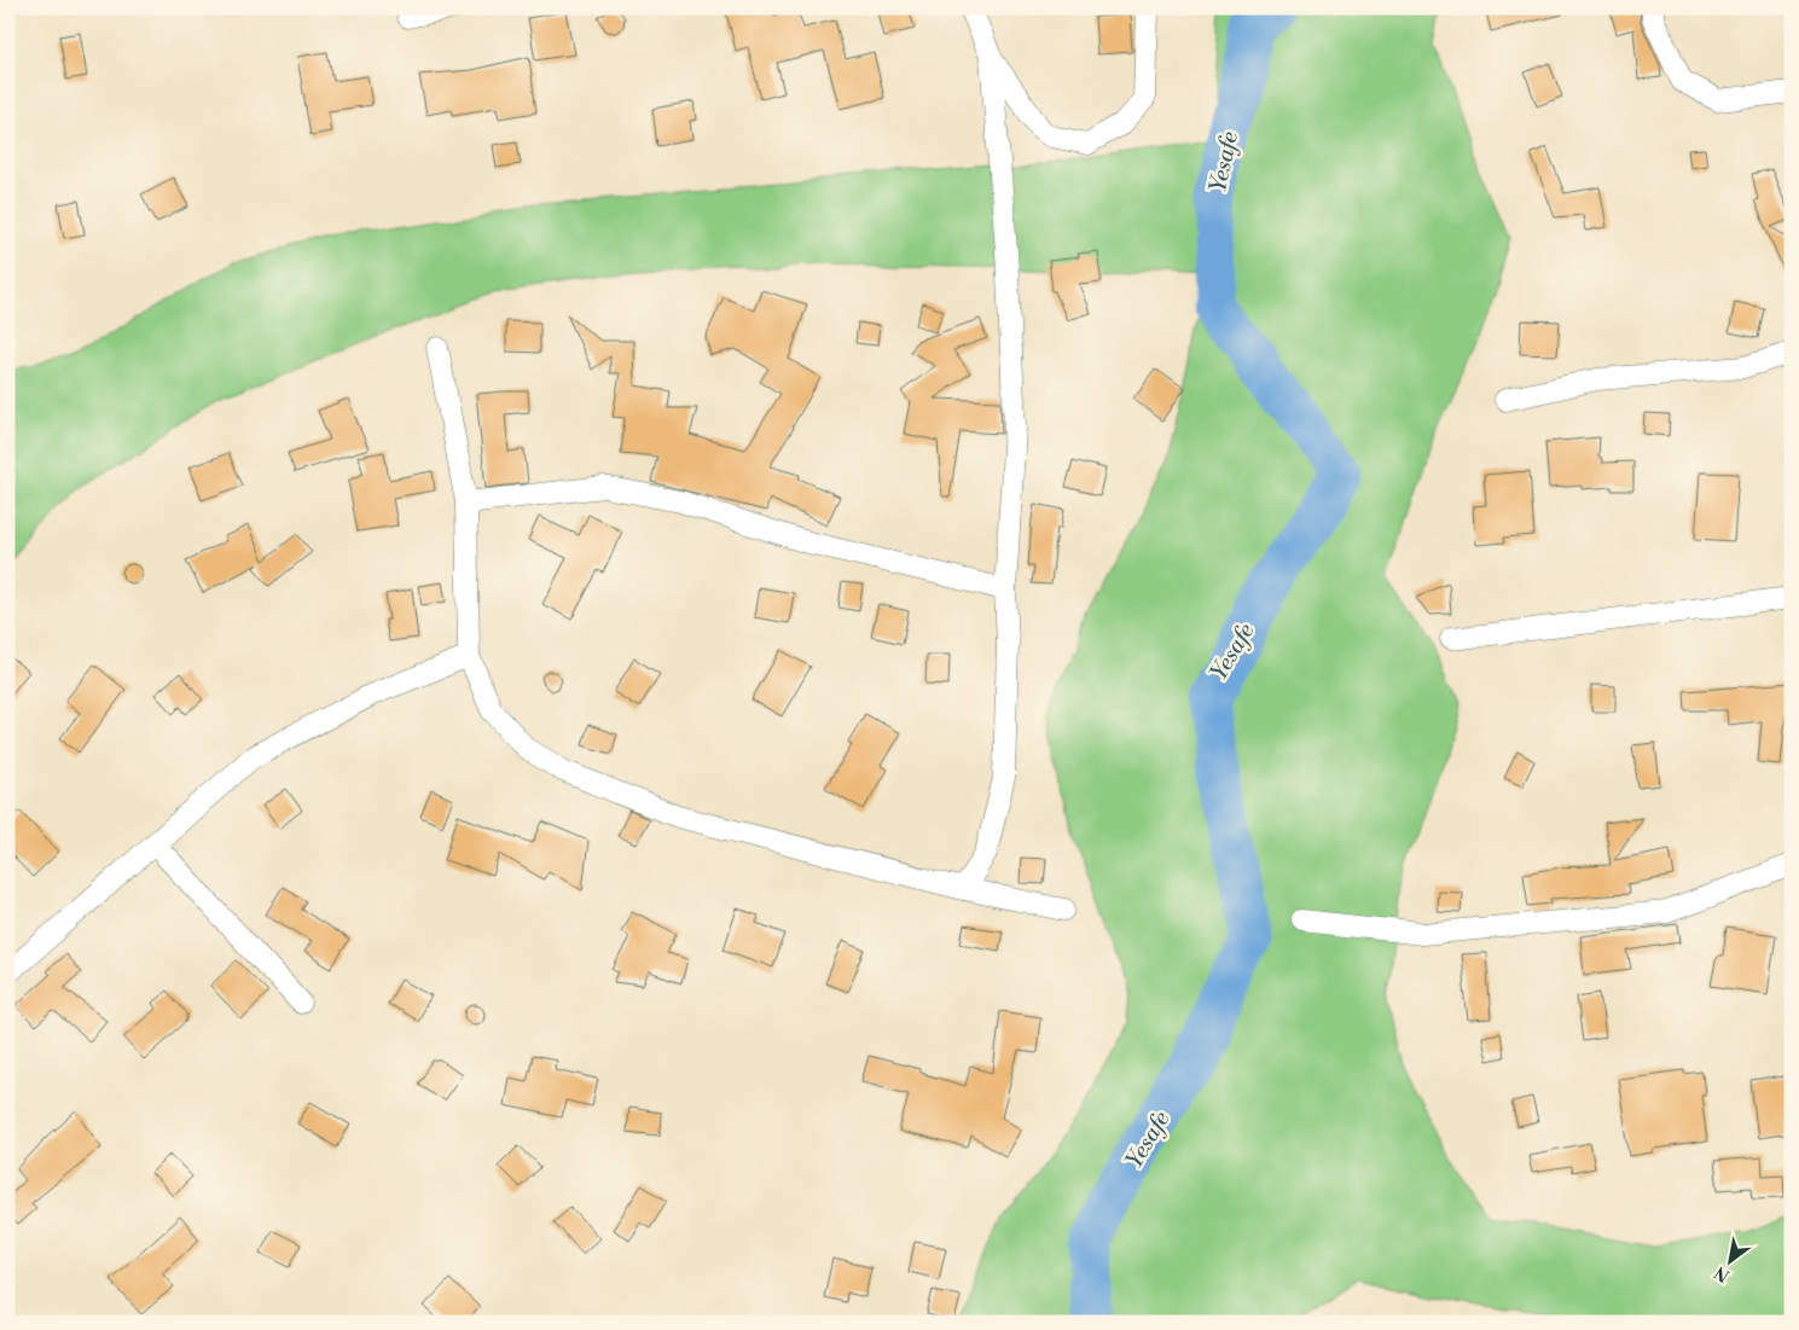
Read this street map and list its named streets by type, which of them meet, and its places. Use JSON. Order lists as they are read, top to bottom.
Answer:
{
  "water": ["Yesafe"],
  "north": "bottom left"
}
